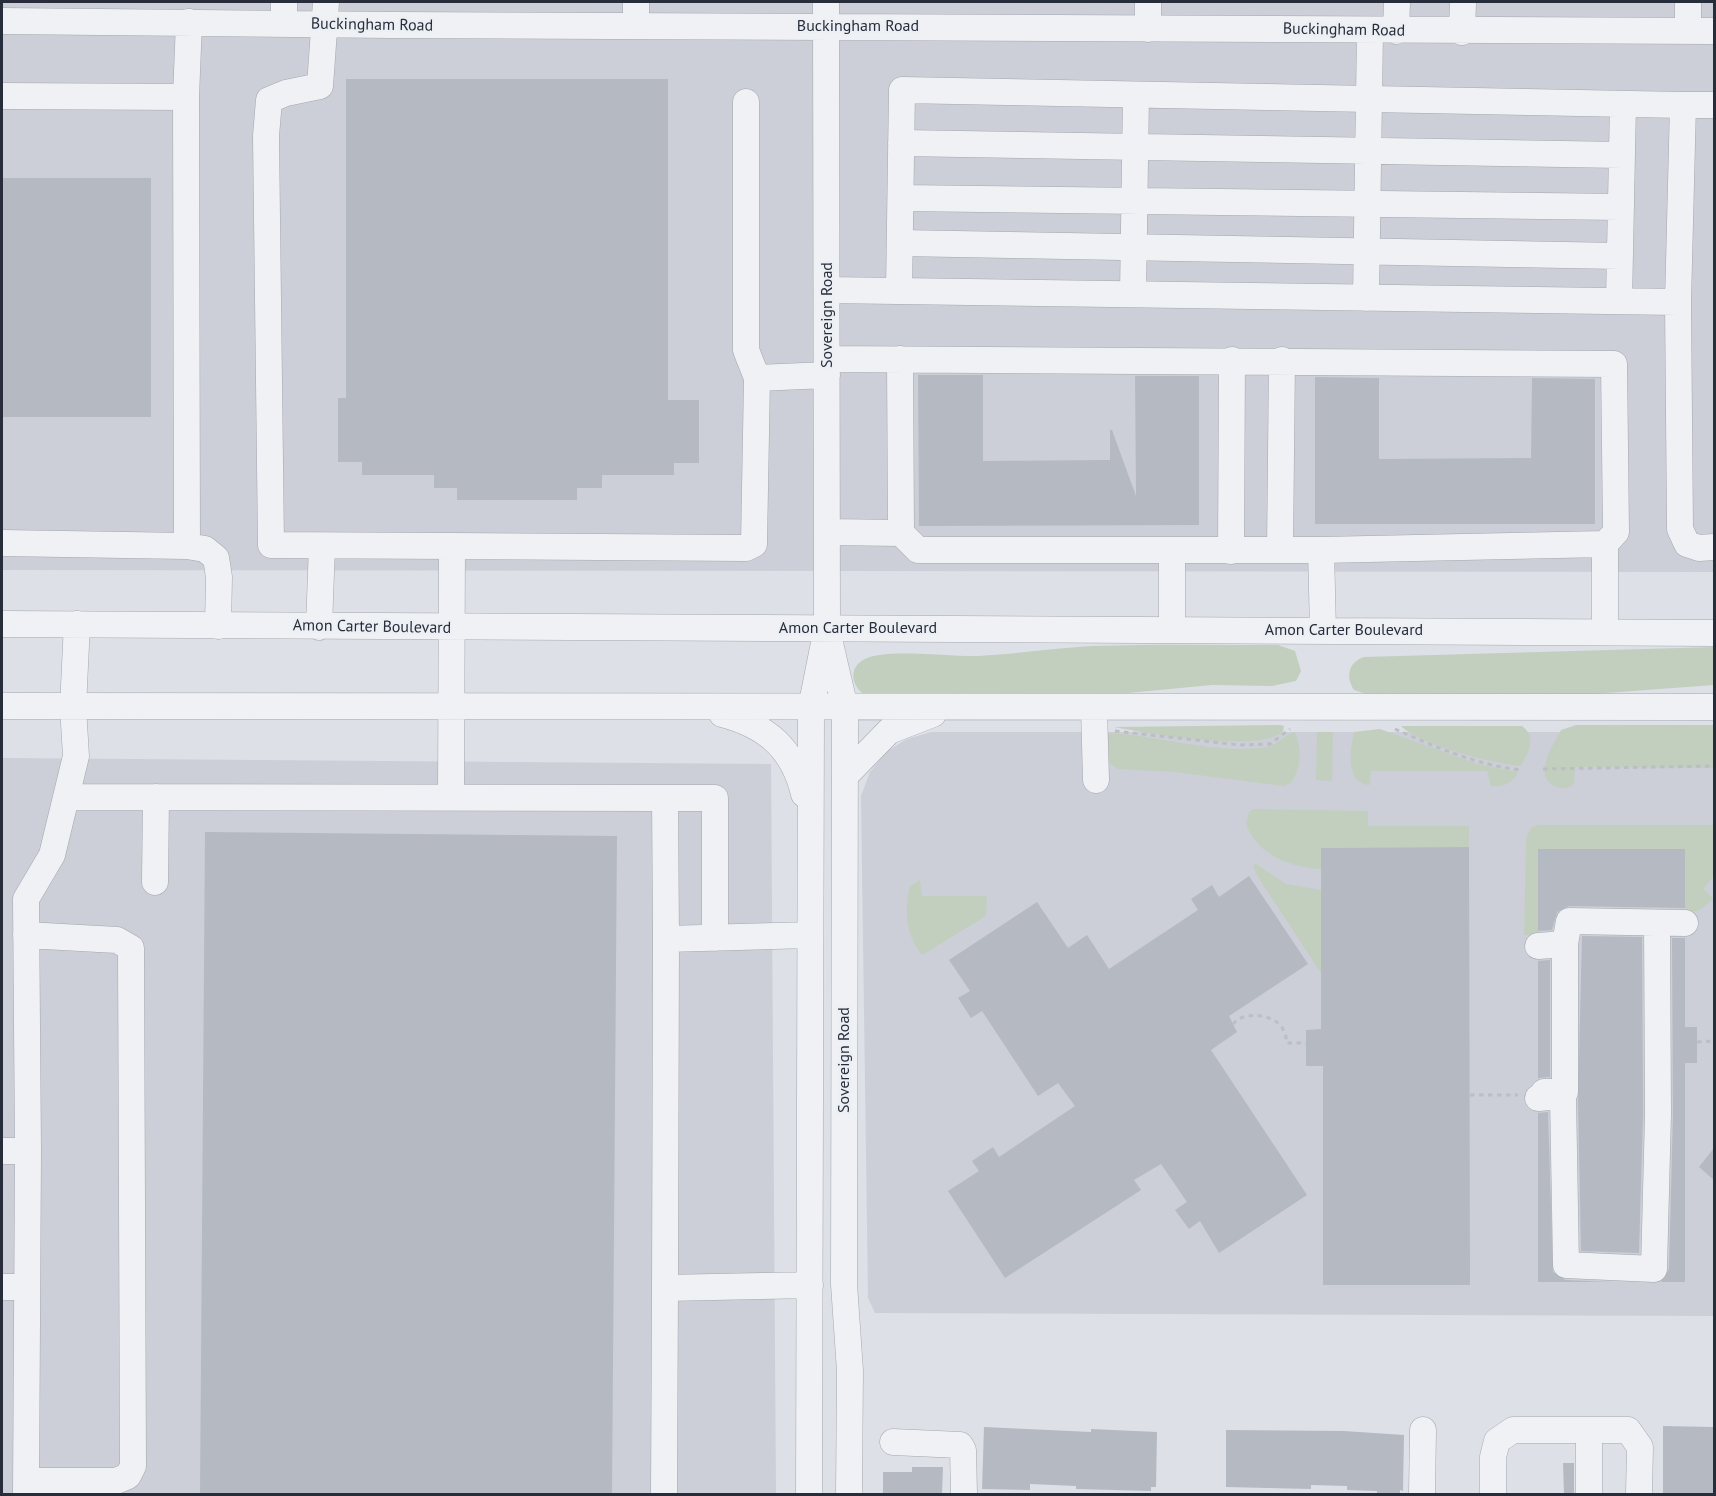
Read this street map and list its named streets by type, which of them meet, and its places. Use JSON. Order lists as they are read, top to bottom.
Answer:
{
  "streets": {
    "street": ["Buckingham Road", "Sovereign Road", "Amon Carter Boulevard"]
  },
  "crossings": [
    ["Buckingham Road", "Sovereign Road"],
    ["Sovereign Road", "Amon Carter Boulevard"]
  ]
}
